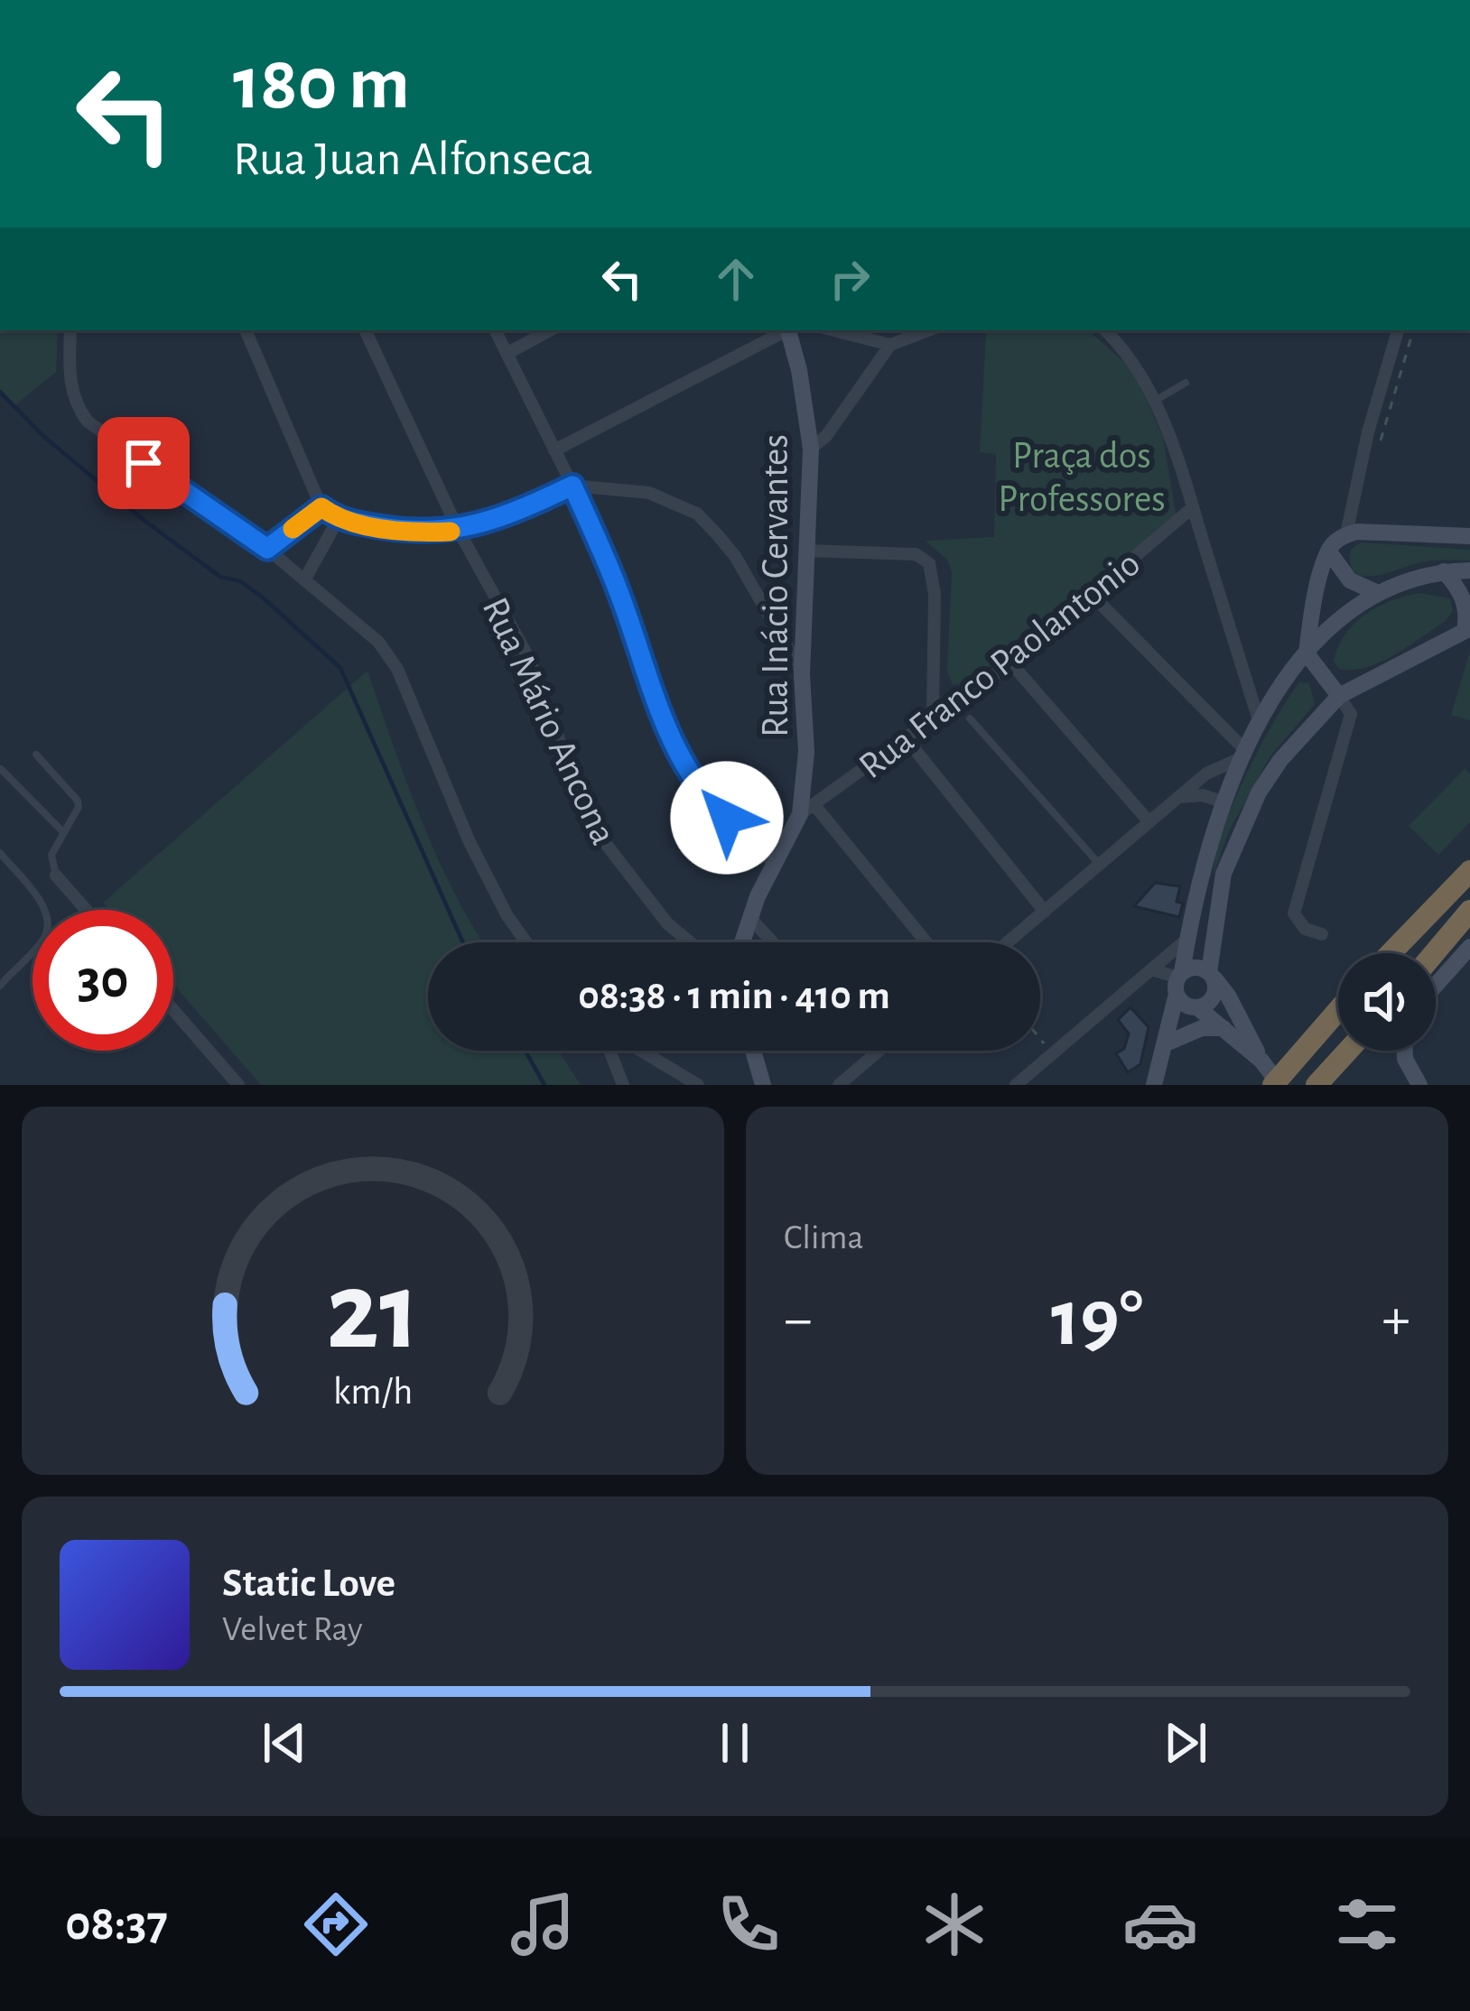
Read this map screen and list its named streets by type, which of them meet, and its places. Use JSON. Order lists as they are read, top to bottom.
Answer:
{
  "streets": {
    "main road": ["Rua Inácio Cervantes"],
    "street": ["Rua Franco Paolantonio", "Rua Mário Ancona"]
  },
  "crossings": [
    ["Rua Inácio Cervantes", "Rua Franco Paolantonio"]
  ],
  "parks": ["Praça dos Professores"],
  "page": {
    "turn": ["180 m", "Rua Juan Alfonseca"],
    "limit": "30",
    "trip": "08:38 · 1 min · 410 m",
    "tile": "Clima",
    "heat": ["−", "19°", "+"],
    "song": ["Static Love", "Velvet Ray"],
    "tabs": "08:37",
    "gauge": ["21", "km/h"]
  }
}
